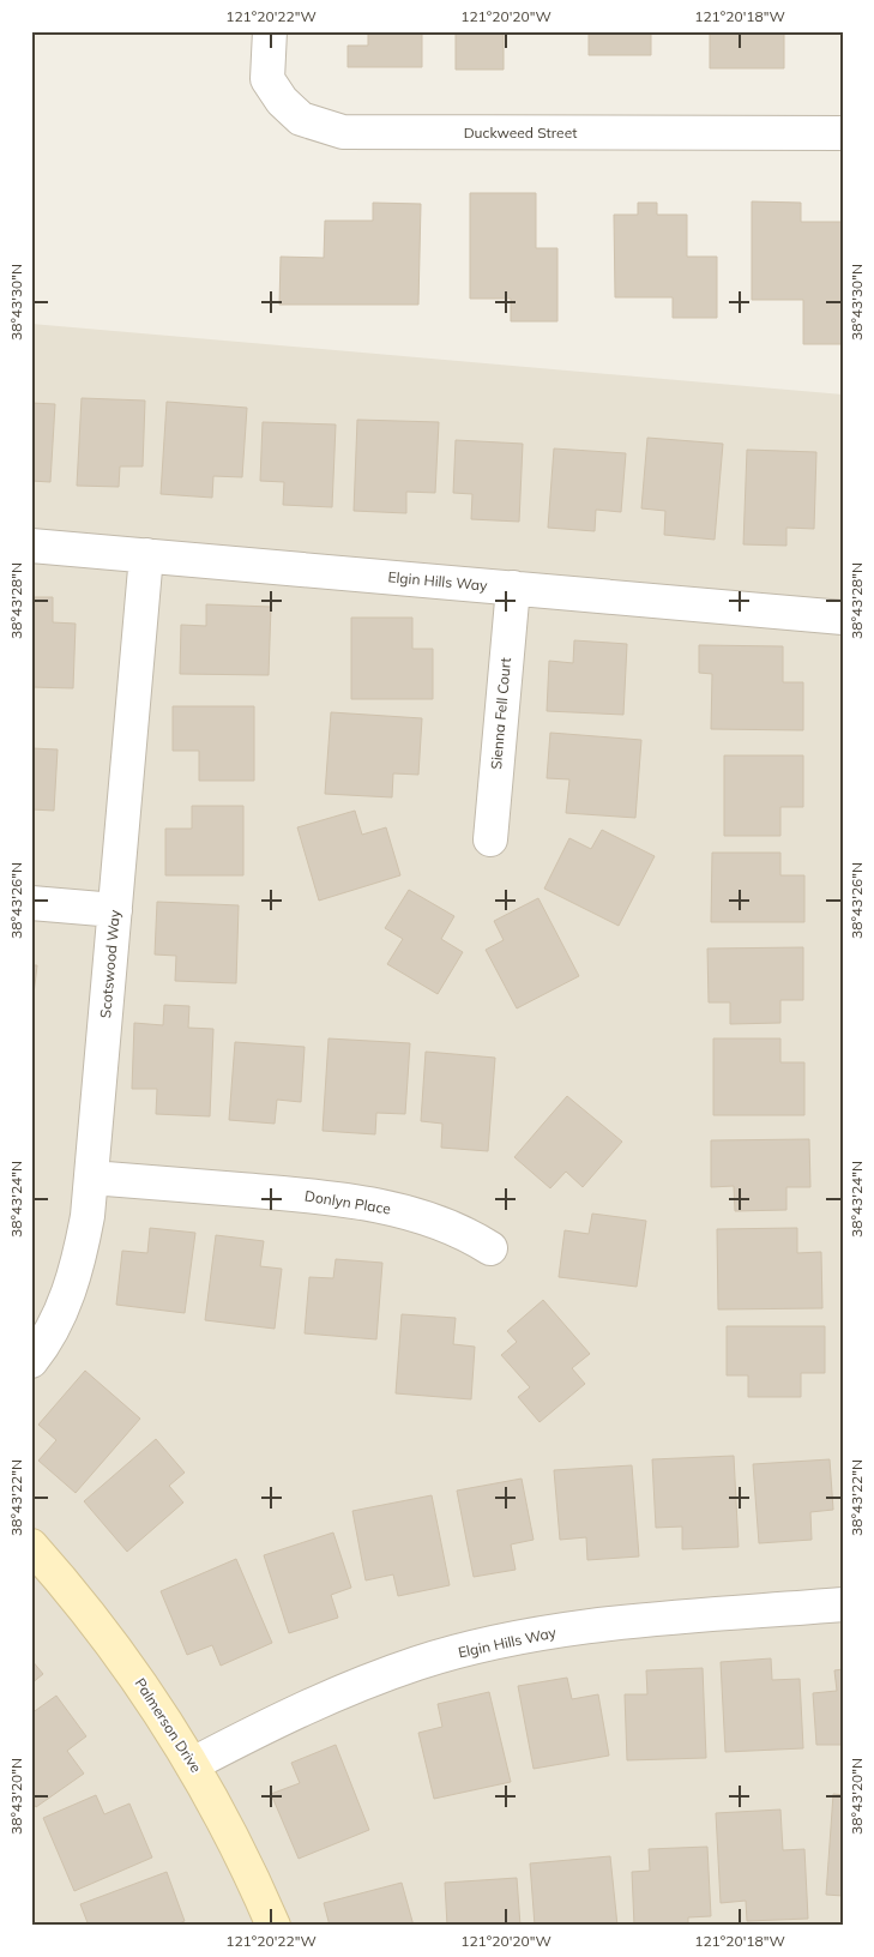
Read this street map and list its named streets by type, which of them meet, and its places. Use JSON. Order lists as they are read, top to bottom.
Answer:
{
  "streets": {
    "street": [
      "Duckweed Street",
      "Elgin Hills Way",
      "Sienna Fell Court",
      "Scotswood Way",
      "Donlyn Place",
      "Palmerson Drive"
    ]
  },
  "crossings": [
    ["Elgin Hills Way", "Sienna Fell Court"],
    ["Elgin Hills Way", "Scotswood Way"],
    ["Elgin Hills Way", "Palmerson Drive"],
    ["Scotswood Way", "Donlyn Place"]
  ],
  "coordinates": [
    "121°20'22\"W",
    "121°20'20\"W",
    "121°20'18\"W",
    "38°43'30\"N",
    "38°43'28\"N",
    "38°43'26\"N",
    "38°43'24\"N",
    "38°43'22\"N",
    "38°43'20\"N"
  ]
}
